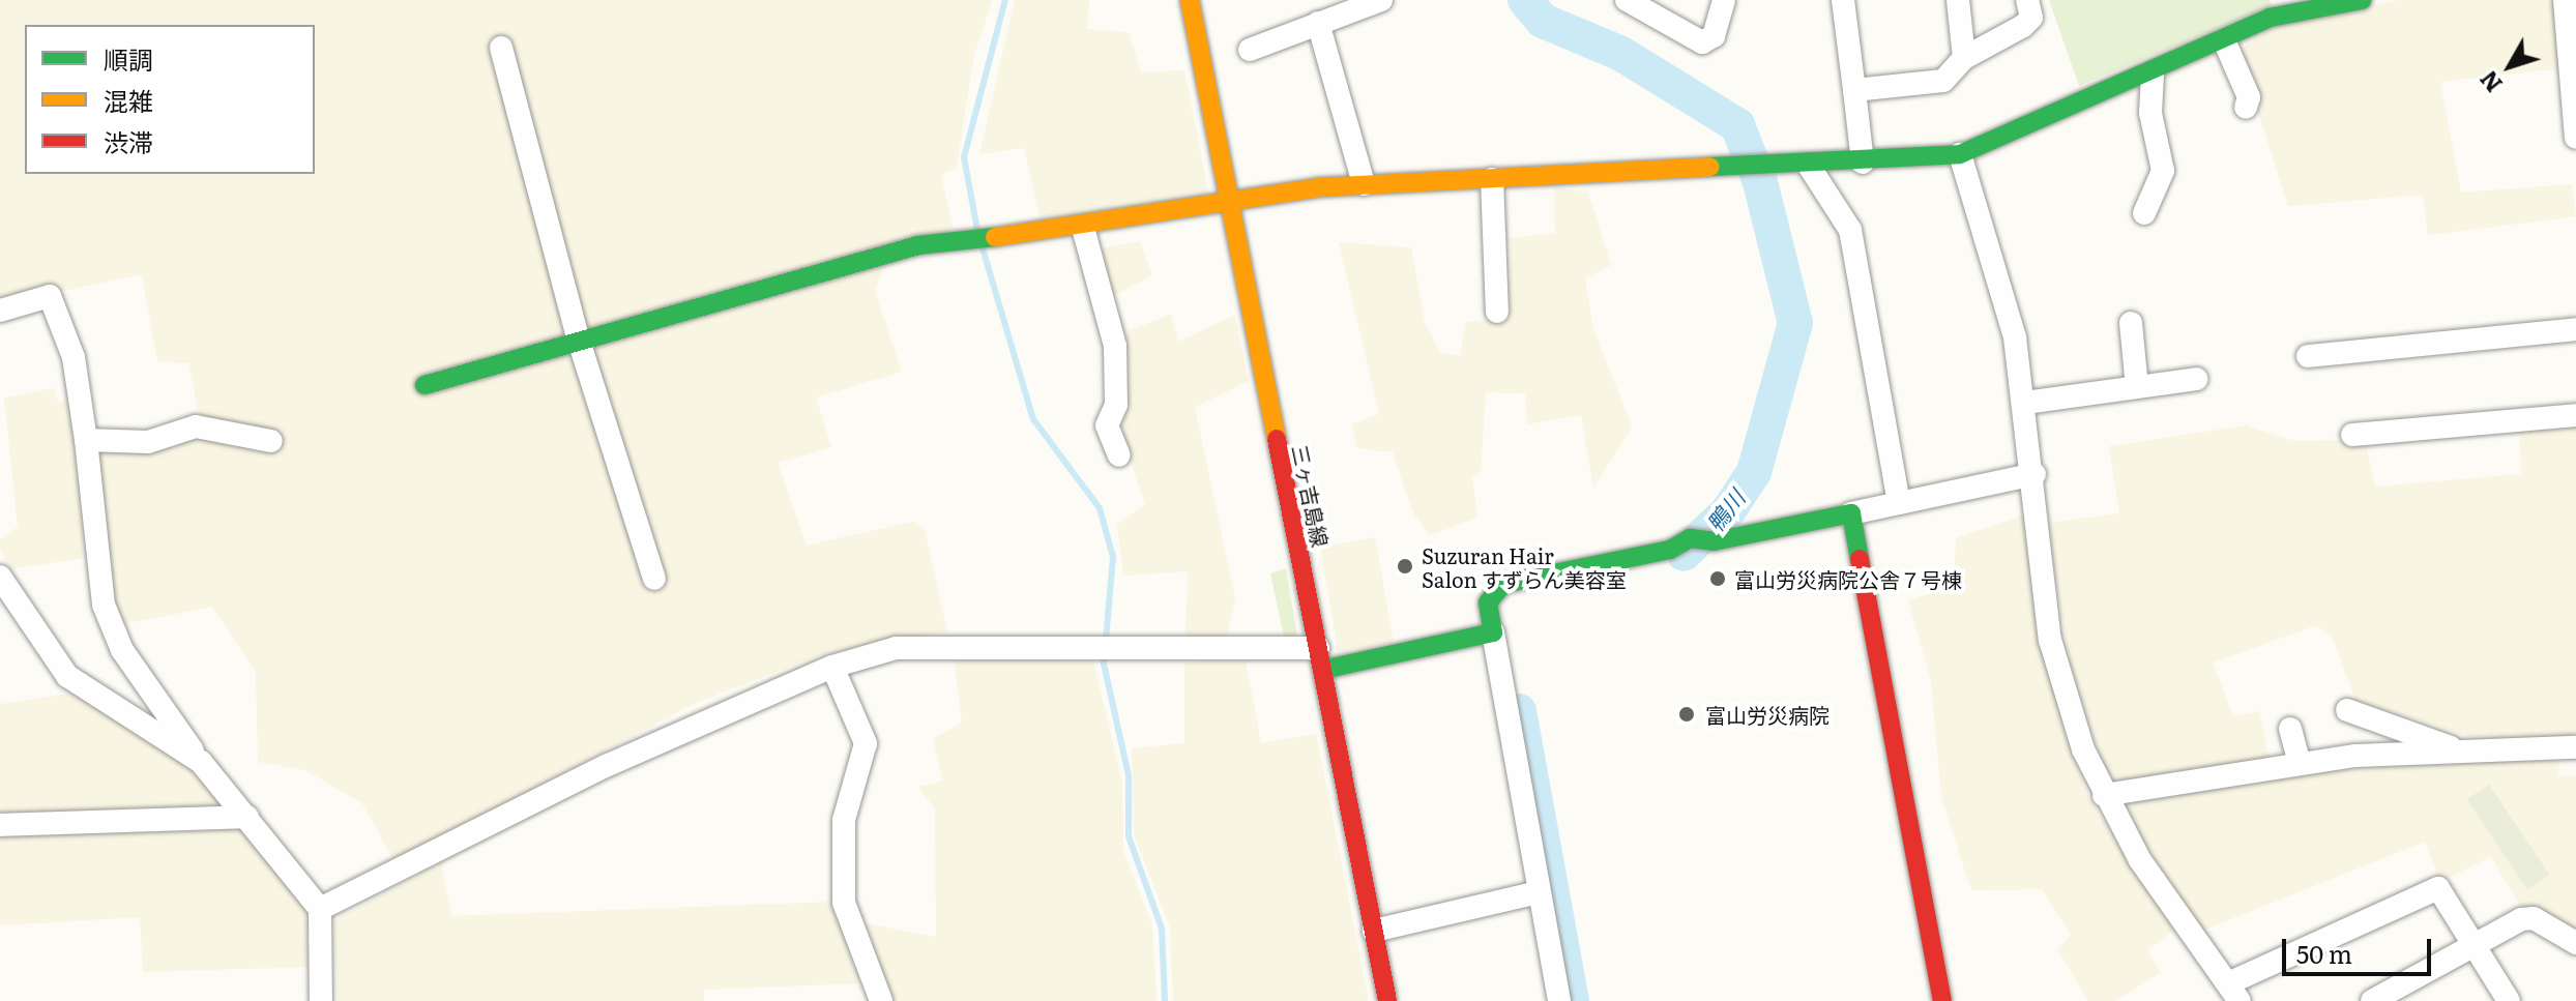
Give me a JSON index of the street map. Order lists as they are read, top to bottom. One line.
{"streets":{"street":["三ヶ吉島線"]},"water":["鴨川"],"places":["Suzuran Hair Salon すずらん美容室","富山労災病院公舎７号棟","富山労災病院"],"legend":["順調","混雑","渋滞"],"scale_bar":"50 m","north":"bottom left"}
